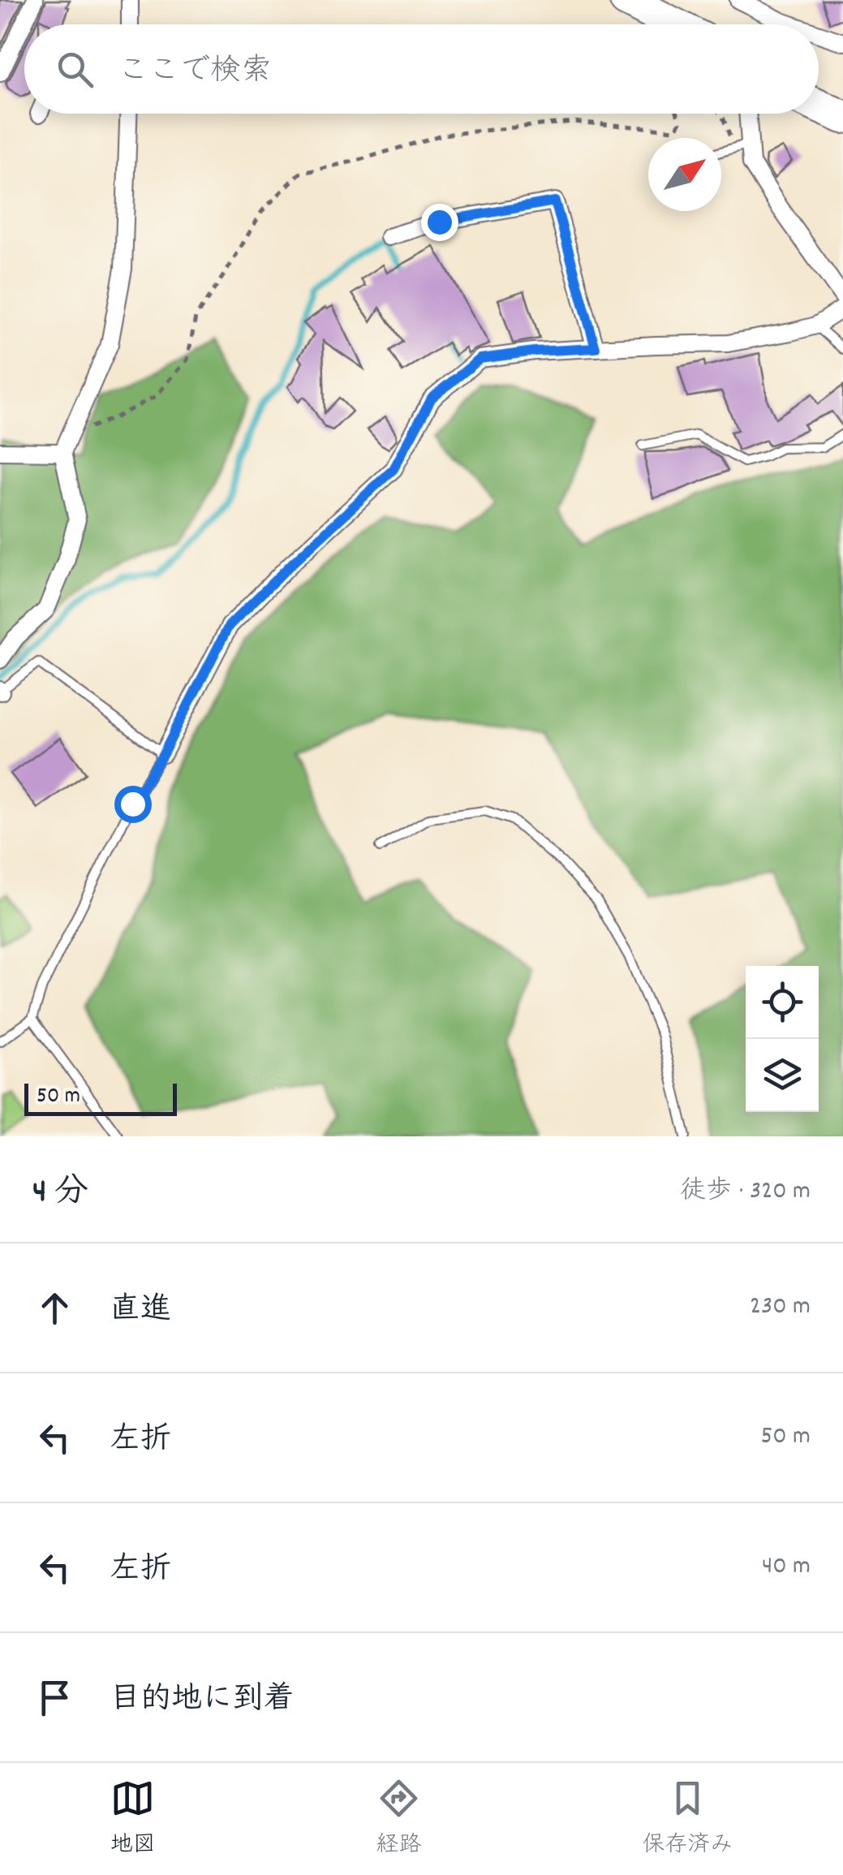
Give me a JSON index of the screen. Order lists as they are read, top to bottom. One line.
{"scale_bar":"50 m","north":"top right","page":{"search":"ここで検索","scale":"50 m","heading":["4 分","徒歩 · 320 m"],"list":[["直進","230 m"],["左折","50 m"],["左折","40 m"],"目的地に到着"],"nav":["地図","経路","保存済み"]}}
